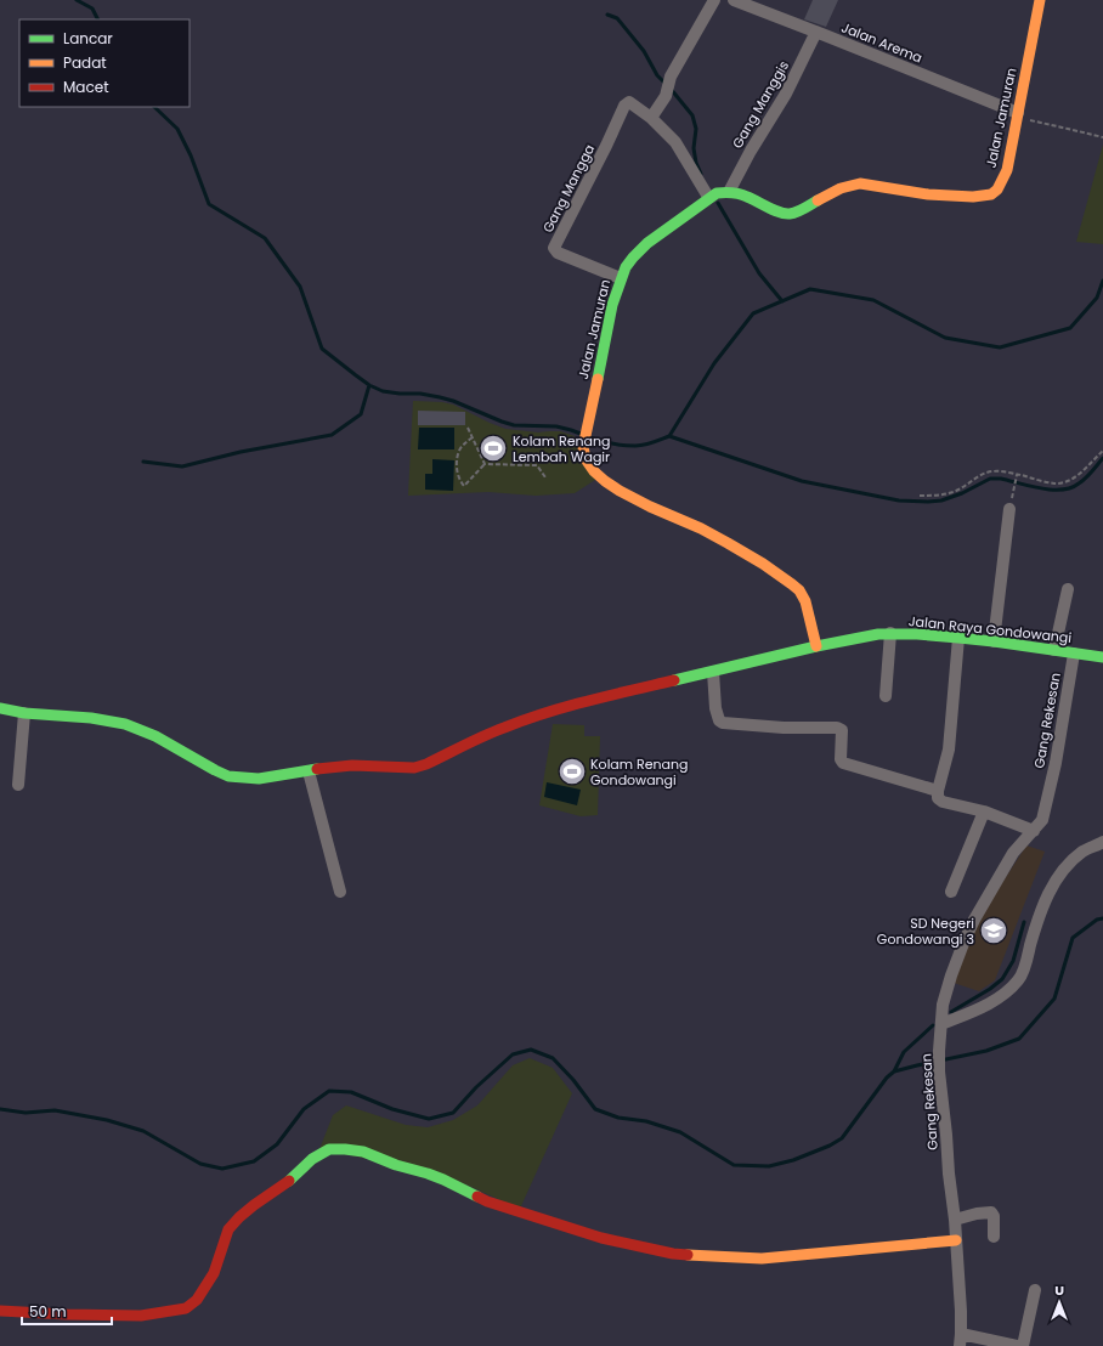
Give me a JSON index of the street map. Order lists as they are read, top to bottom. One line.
{"streets":{"street":["Jalan Arema","Gang Manggis","Jalan Jamuran","Gang Mangga","Jalan Raya Gondowangi","Gang Rekesan"]},"crossings":[["Jalan Arema","Gang Manggis"],["Jalan Arema","Jalan Jamuran"],["Gang Manggis","Jalan Jamuran"],["Jalan Jamuran","Gang Mangga"],["Jalan Jamuran","Jalan Raya Gondowangi"],["Jalan Raya Gondowangi","Gang Rekesan"]],"places":{"sports":["Kolam Renang Lembah Wagir","Kolam Renang Gondowangi"],"school or university":["SD Negeri Gondowangi 3"]},"legend":["Lancar","Padat","Macet"],"scale_bar":"50 m","north":"top"}
